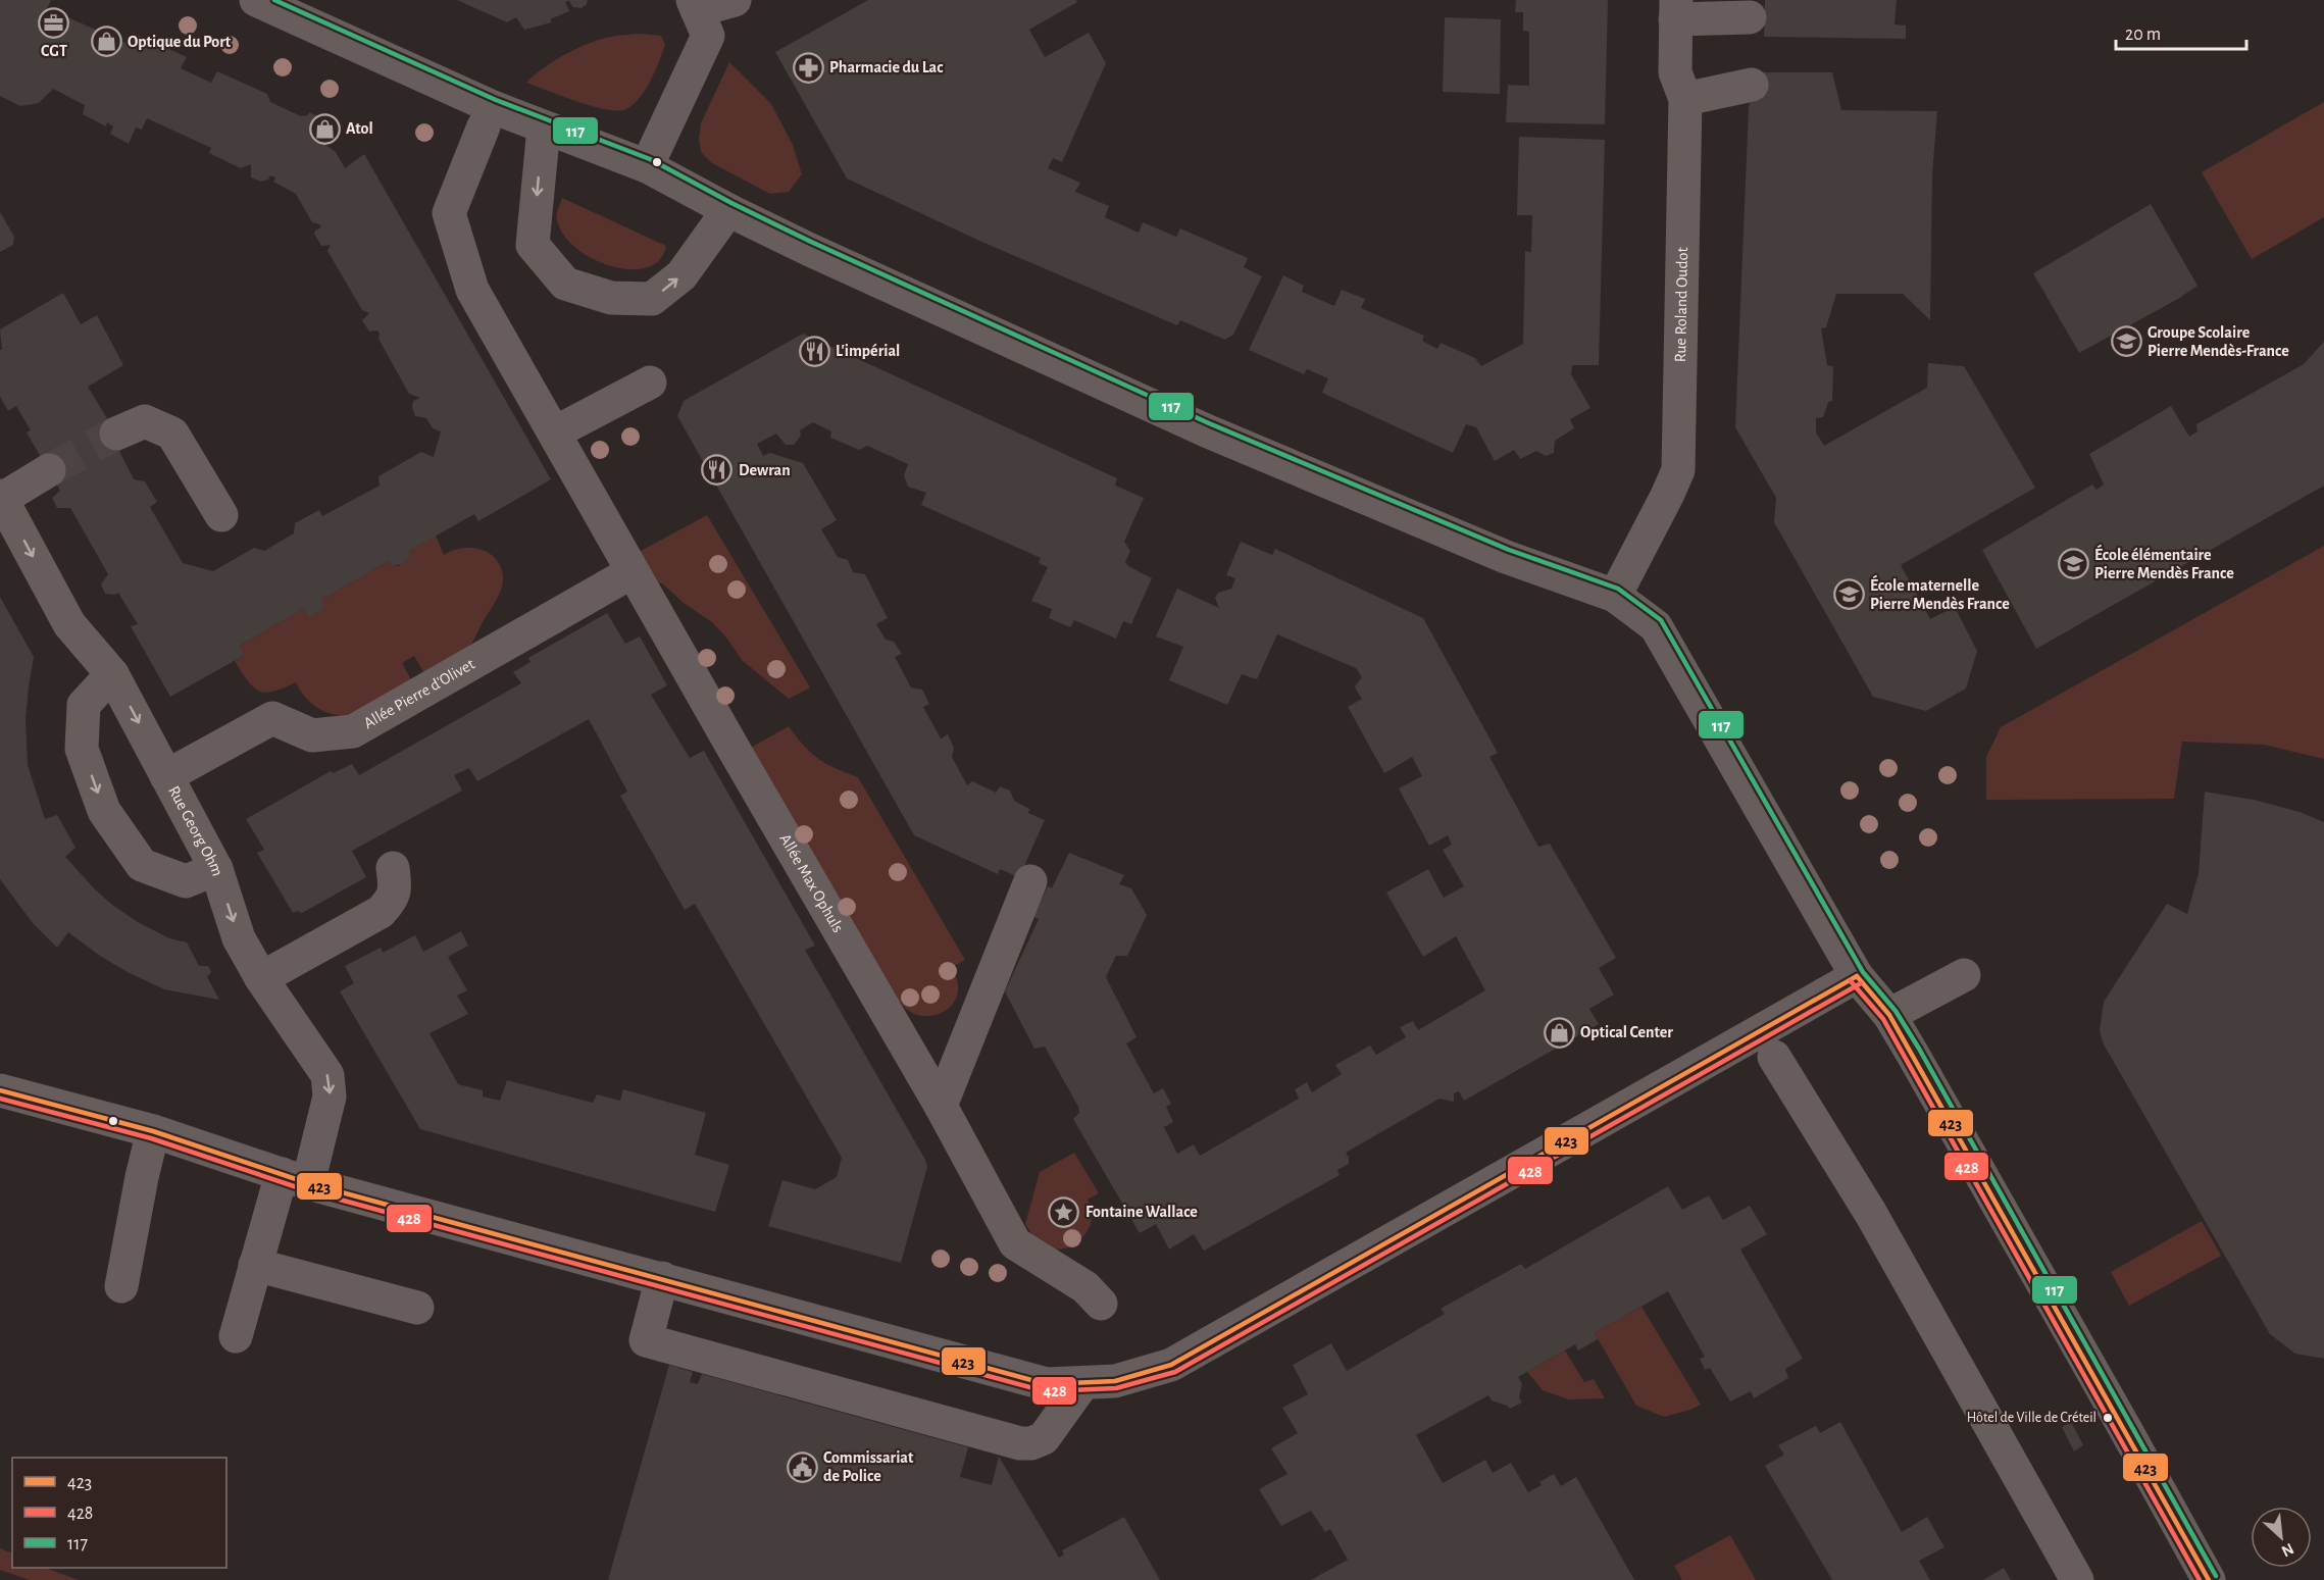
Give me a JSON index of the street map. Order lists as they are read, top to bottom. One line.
{"streets":{"street":["Rue Roland Oudot","Allée Pierre d'Olivet","Rue Georg Ohm","Allée Max Ophuls"]},"crossings":[["Allée Pierre d'Olivet","Rue Georg Ohm"],["Allée Pierre d'Olivet","Allée Max Ophuls"]],"one_way":["Rue Georg Ohm"],"places":{"office":["CGT"],"shop":["Optique du Port","Atol","Optical Center"],"pharmacy":["Pharmacie du Lac"],"school or university":["Groupe Scolaire Pierre Mendès-France","École élémentaire Pierre Mendès France","École maternelle Pierre Mendès France"],"restaurant":["L'impérial","Dewran"],"place":["Fontaine Wallace"],"other":["Hôtel de Ville de Créteil"],"public building":["Commissariat de Police"]},"lines":["transit line 117","transit line 423","transit line 428"],"legend":["423","428","117"],"scale_bar":"20 m","north":"bottom right"}
